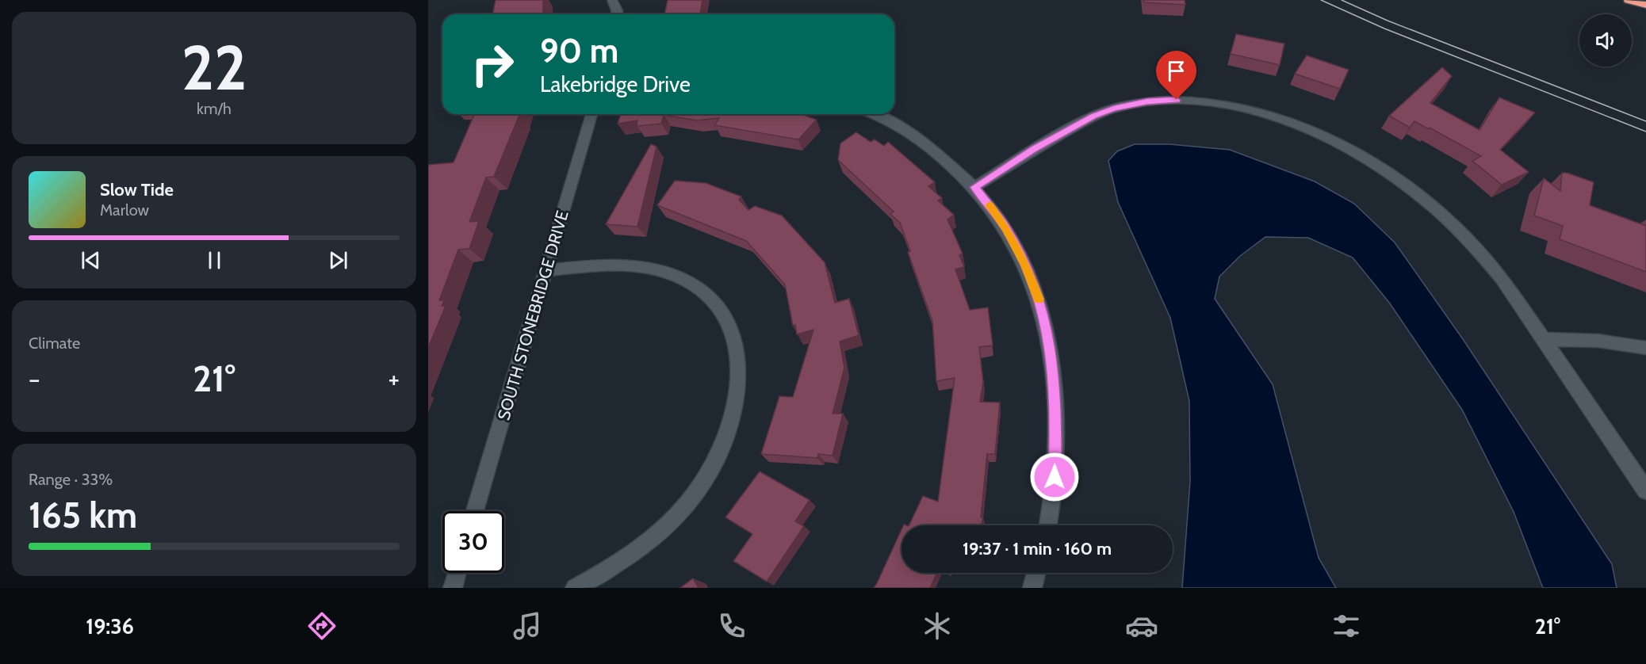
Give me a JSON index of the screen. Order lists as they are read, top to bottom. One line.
{"streets":{"street":["SOUTH STONEBRIDGE DRIVE"]},"page":{"tile":[["22","km/h"],"Climate",["Range · 33%","165 km"]],"turn":["90 m","Lakebridge Drive"],"song":["Slow Tide","Marlow"],"heat":["−","21°","+"],"limit":"30","trip":"19:37 · 1 min · 160 m","tabs":["19:36","21°"]}}
